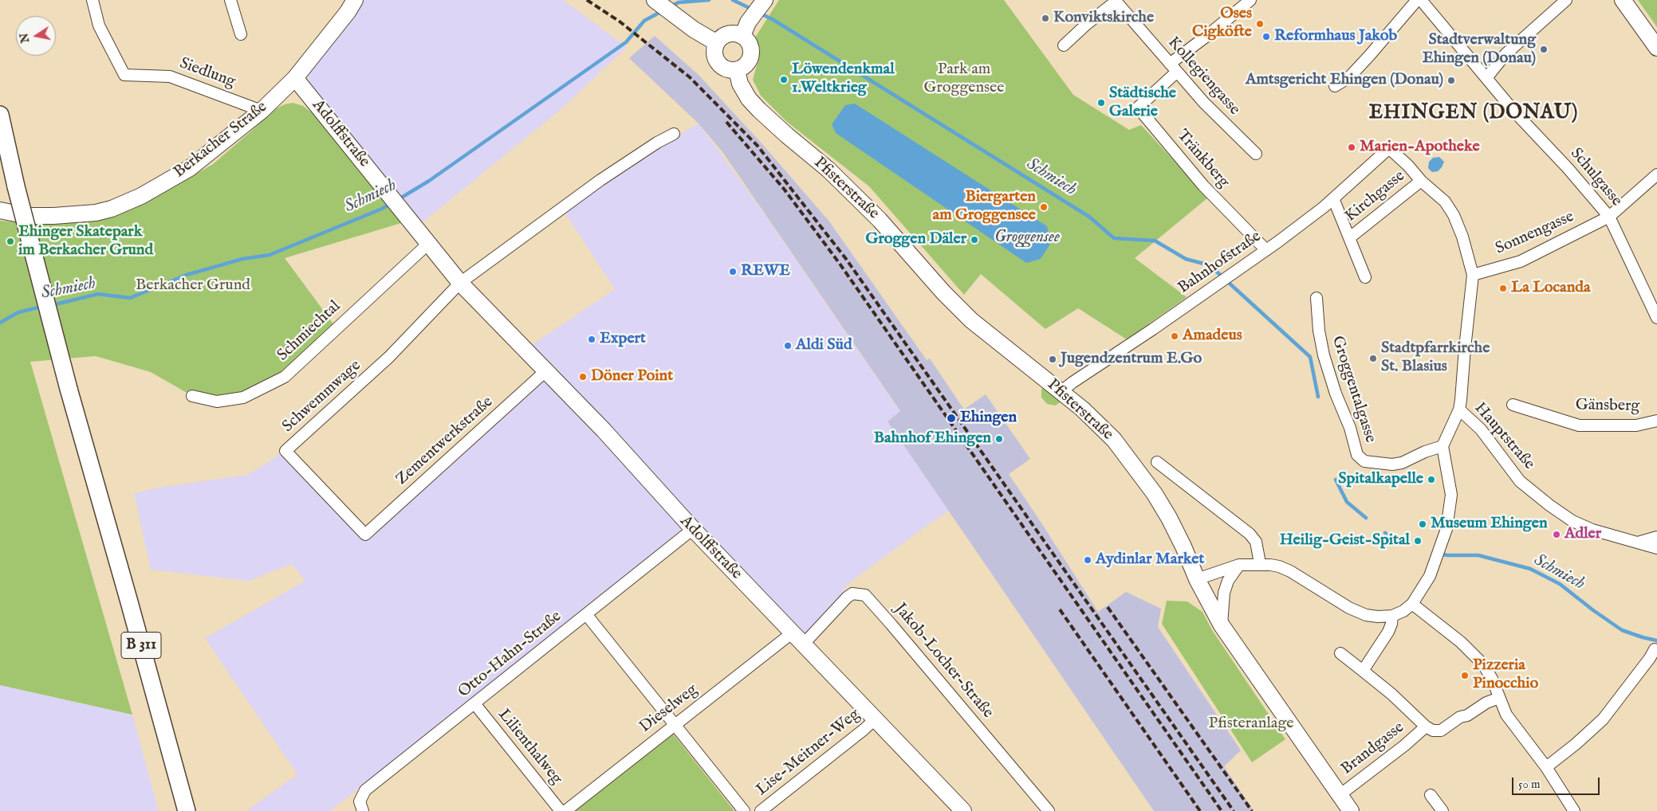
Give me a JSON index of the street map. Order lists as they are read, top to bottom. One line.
{"streets":{"main road":["B 311"],"street":["Siedlung","Kollegiengasse","Adolffstraße","Berkacher Straße","Tränkberg","Schulgasse","Pfisterstraße","Kirchgasse","Sonnengasse","Bahnhofstraße","Schmiechtal","Groggentalgasse","Schwemmwage","Gänsberg","Hauptstraße","Zementwerkstraße","Otto-Hahn-Straße","Jakob-Locher-Straße","Dieselweg","Lilienthalweg","Brandgasse","Lise-Meitner-Weg"]},"crossings":[["Siedlung","Berkacher Straße"],["Kollegiengasse","Tränkberg"],["Adolffstraße","Berkacher Straße"],["Adolffstraße","Schmiechtal"],["Adolffstraße","Schwemmwage"],["Adolffstraße","Zementwerkstraße"],["Adolffstraße","Otto-Hahn-Straße"],["Adolffstraße","Jakob-Locher-Straße"],["Adolffstraße","Dieselweg"],["Adolffstraße","Lise-Meitner-Weg"],["Tränkberg","Bahnhofstraße"],["Schulgasse","Sonnengasse"],["Pfisterstraße","Bahnhofstraße"],["Pfisterstraße","Brandgasse"],["Kirchgasse","Bahnhofstraße"],["Kirchgasse","Hauptstraße"],["Sonnengasse","Hauptstraße"],["Bahnhofstraße","Hauptstraße"],["Schwemmwage","Zementwerkstraße"],["Otto-Hahn-Straße","Lilienthalweg"],["Jakob-Locher-Straße","Dieselweg"]],"districts":["EHINGEN (DONAU)"],"water":["Schmiech","Groggensee"],"parks":["Park am Groggensee","Berkacher Grund","Pfisteranlage"],"places":["Konviktskirche","Oses Cigköfte","Reformhaus Jakob","Stadtverwaltung Ehingen (Donau)","Löwendenkmal 1.Weltkrieg","Amtsgericht Ehingen (Donau)","Städtische Galerie","Marien-Apotheke","Biergarten am Groggensee","Groggen Däler","Ehinger Skatepark im Berkacher Grund","REWE","La Locanda","Amadeus","Expert","Aldi Süd","Stadtpfarrkirche St. Blasius","Jugendzentrum E.Go","Döner Point","Ehingen","Bahnhof Ehingen","Spitalkapelle","Museum Ehingen","Adler","Heilig-Geist-Spital","Aydinlar Market","Pizzeria Pinocchio"],"scale_bar":"50 m","north":"left"}
